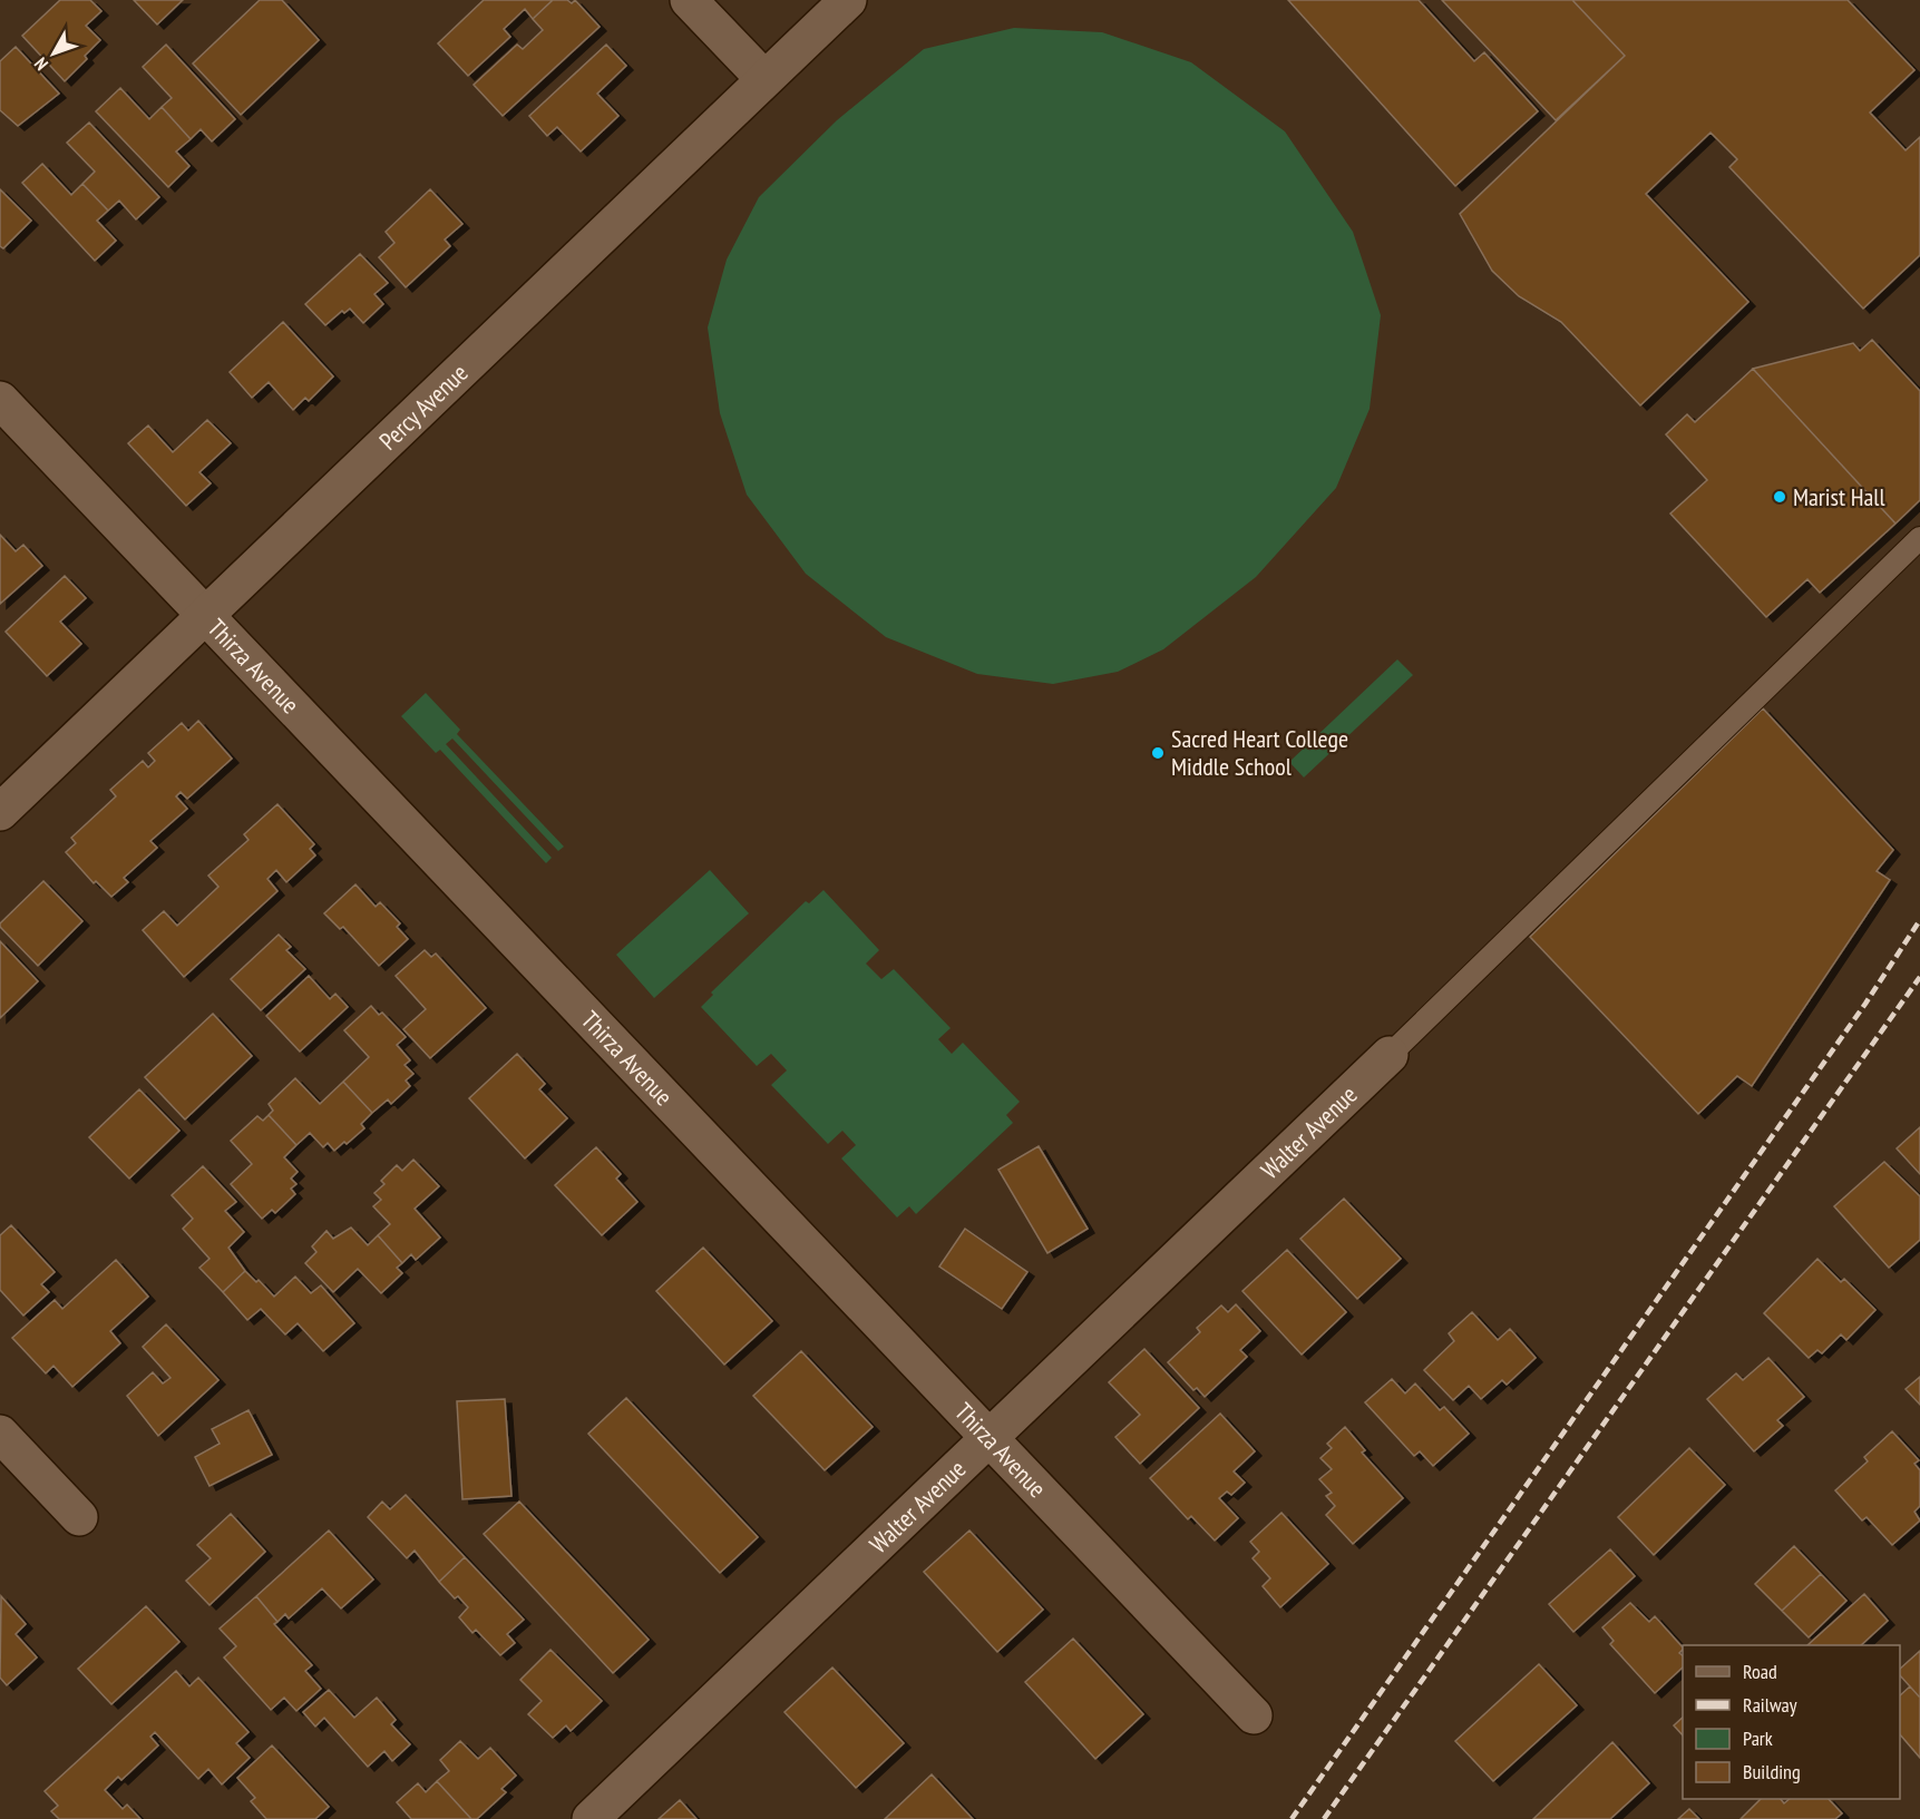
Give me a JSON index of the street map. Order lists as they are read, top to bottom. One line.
{"streets":{"street":["Percy Avenue","Thirza Avenue","Walter Avenue"]},"crossings":[["Percy Avenue","Thirza Avenue"],["Thirza Avenue","Walter Avenue"]],"places":["Marist Hall","Sacred Heart College Middle School"],"legend":["Road","Railway","Park","Building"],"north":"bottom left"}
